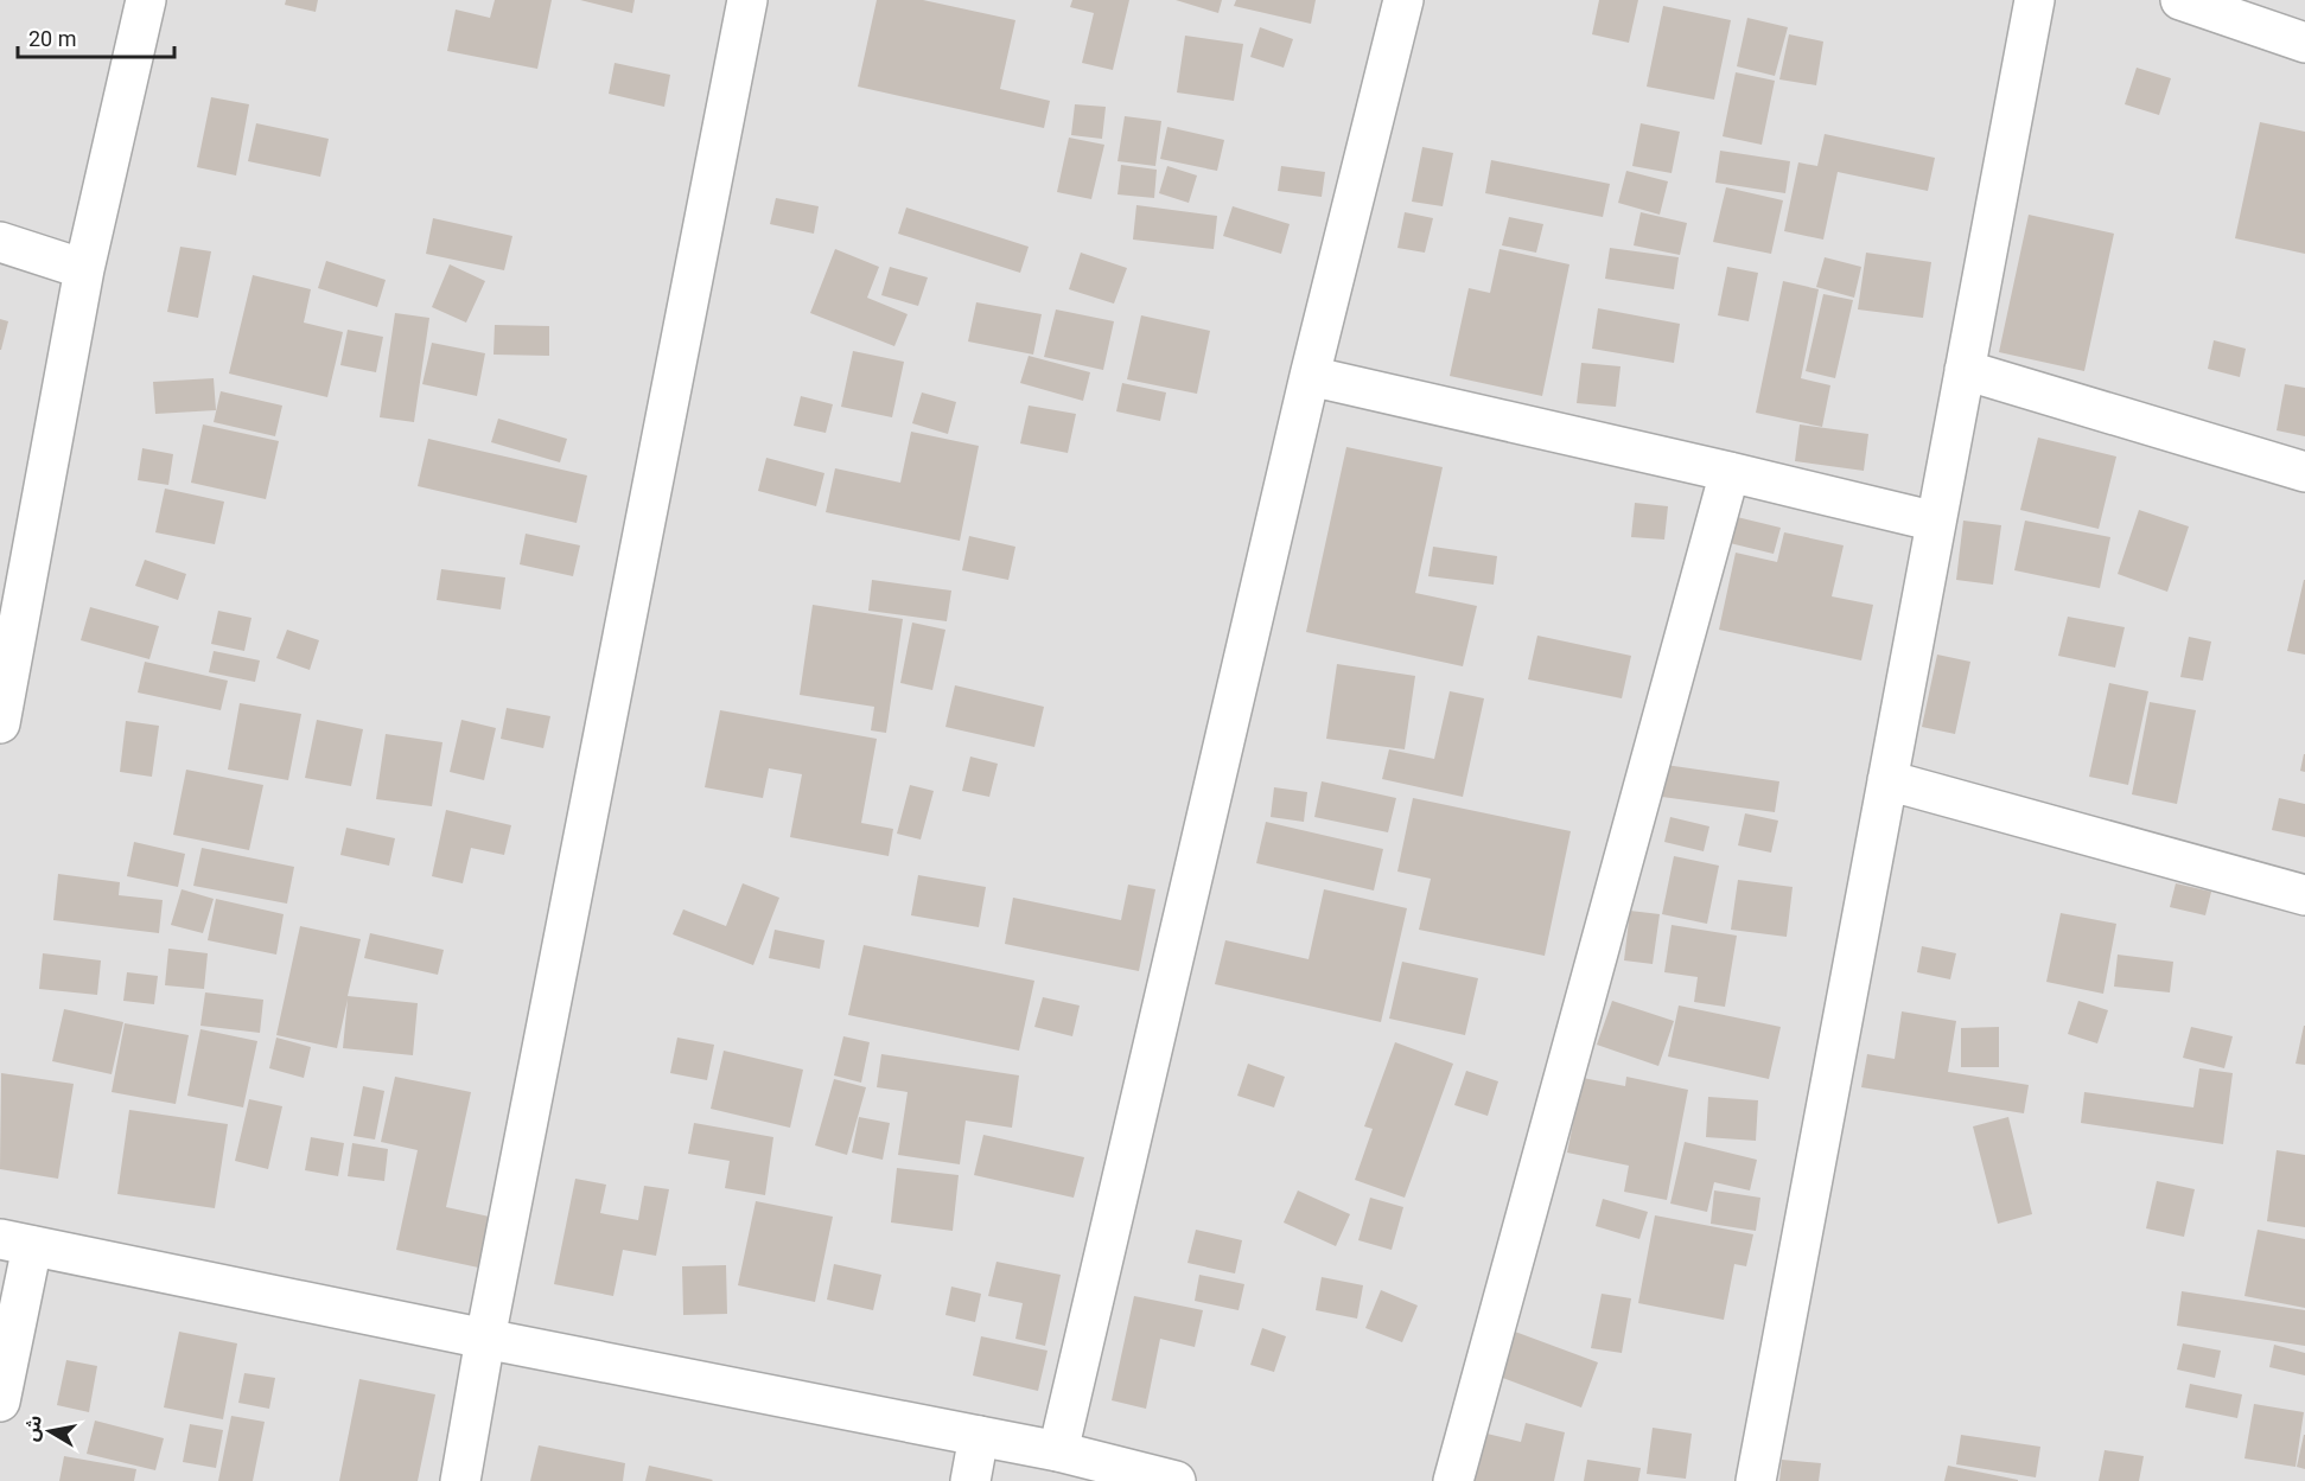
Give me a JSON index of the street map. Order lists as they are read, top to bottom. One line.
{"scale_bar":"20 m","north":"left"}
